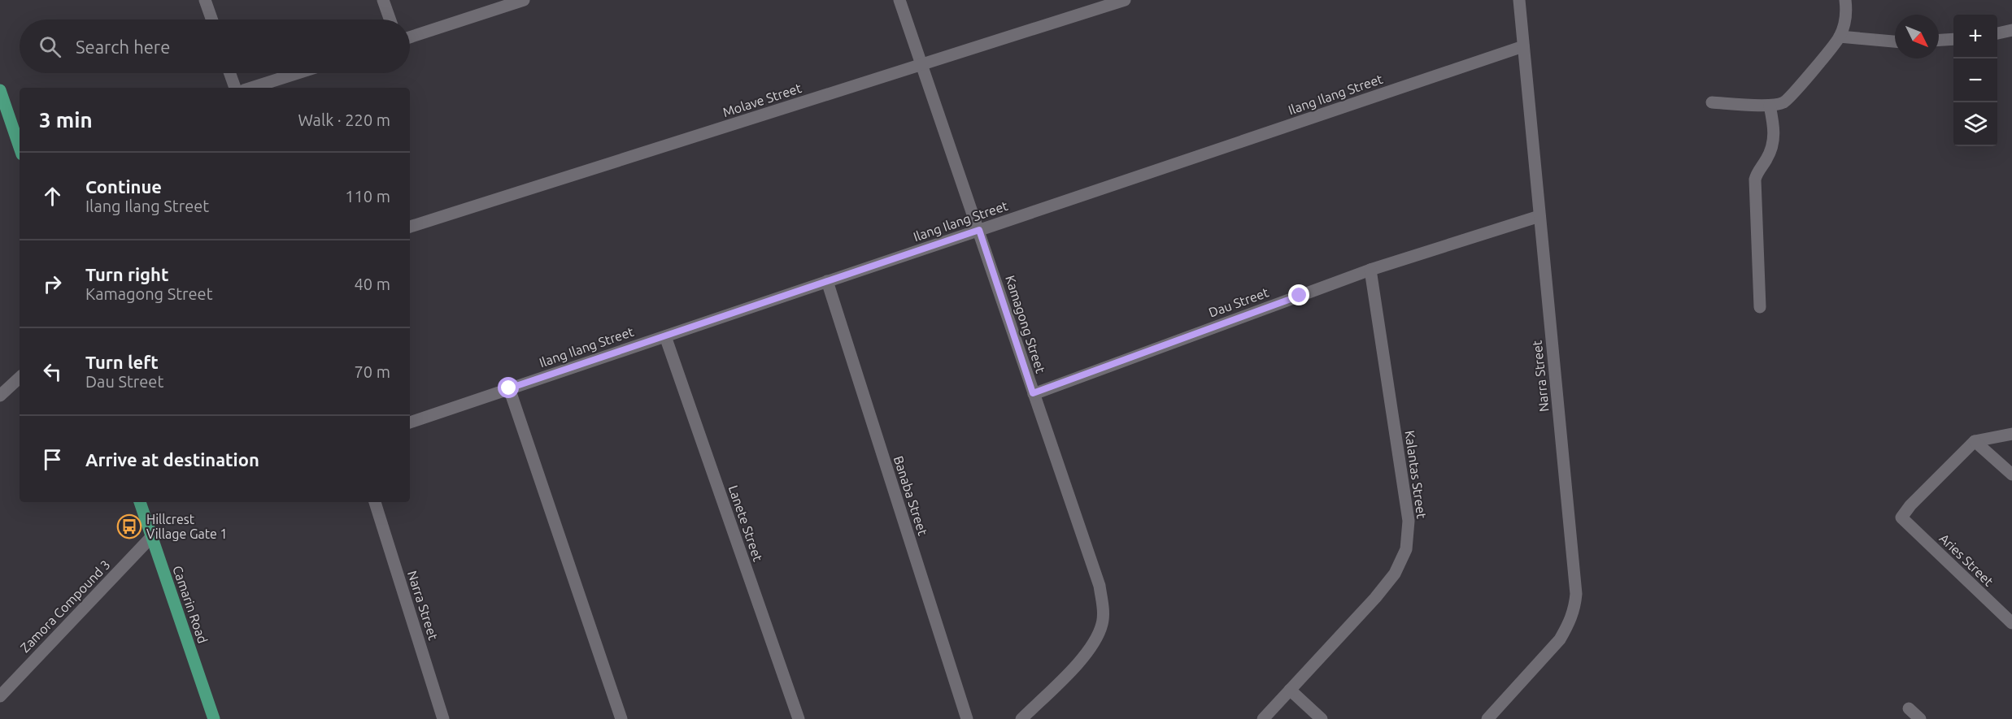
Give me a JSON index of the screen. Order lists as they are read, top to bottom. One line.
{"streets":{"main road":["Camarin Road"],"street":["Ilang Ilang Street","Molave Street","Dau Street","Kamagong Street","Narra Street","Kalantas Street","Banaba Street","Lanete Street","Aries Street","Zamora Compound 3"]},"crossings":[["Ilang Ilang Street","Kamagong Street"],["Ilang Ilang Street","Narra Street"],["Ilang Ilang Street","Banaba Street"],["Ilang Ilang Street","Lanete Street"],["Molave Street","Kamagong Street"],["Dau Street","Kamagong Street"],["Dau Street","Narra Street"],["Dau Street","Kalantas Street"],["Camarin Road","Zamora Compound 3"]],"places":{"bus stop":["Hillcrest Village Gate 1"]},"north":"bottom right","page":{"map_buttons":["+","−"],"search":"Search here","heading":["3 min","Walk · 220 m"],"list":[["Continue","Ilang Ilang Street","110 m"],["Turn right","Kamagong Street","40 m"],["Turn left","Dau Street","70 m"],"Arrive at destination"]}}
